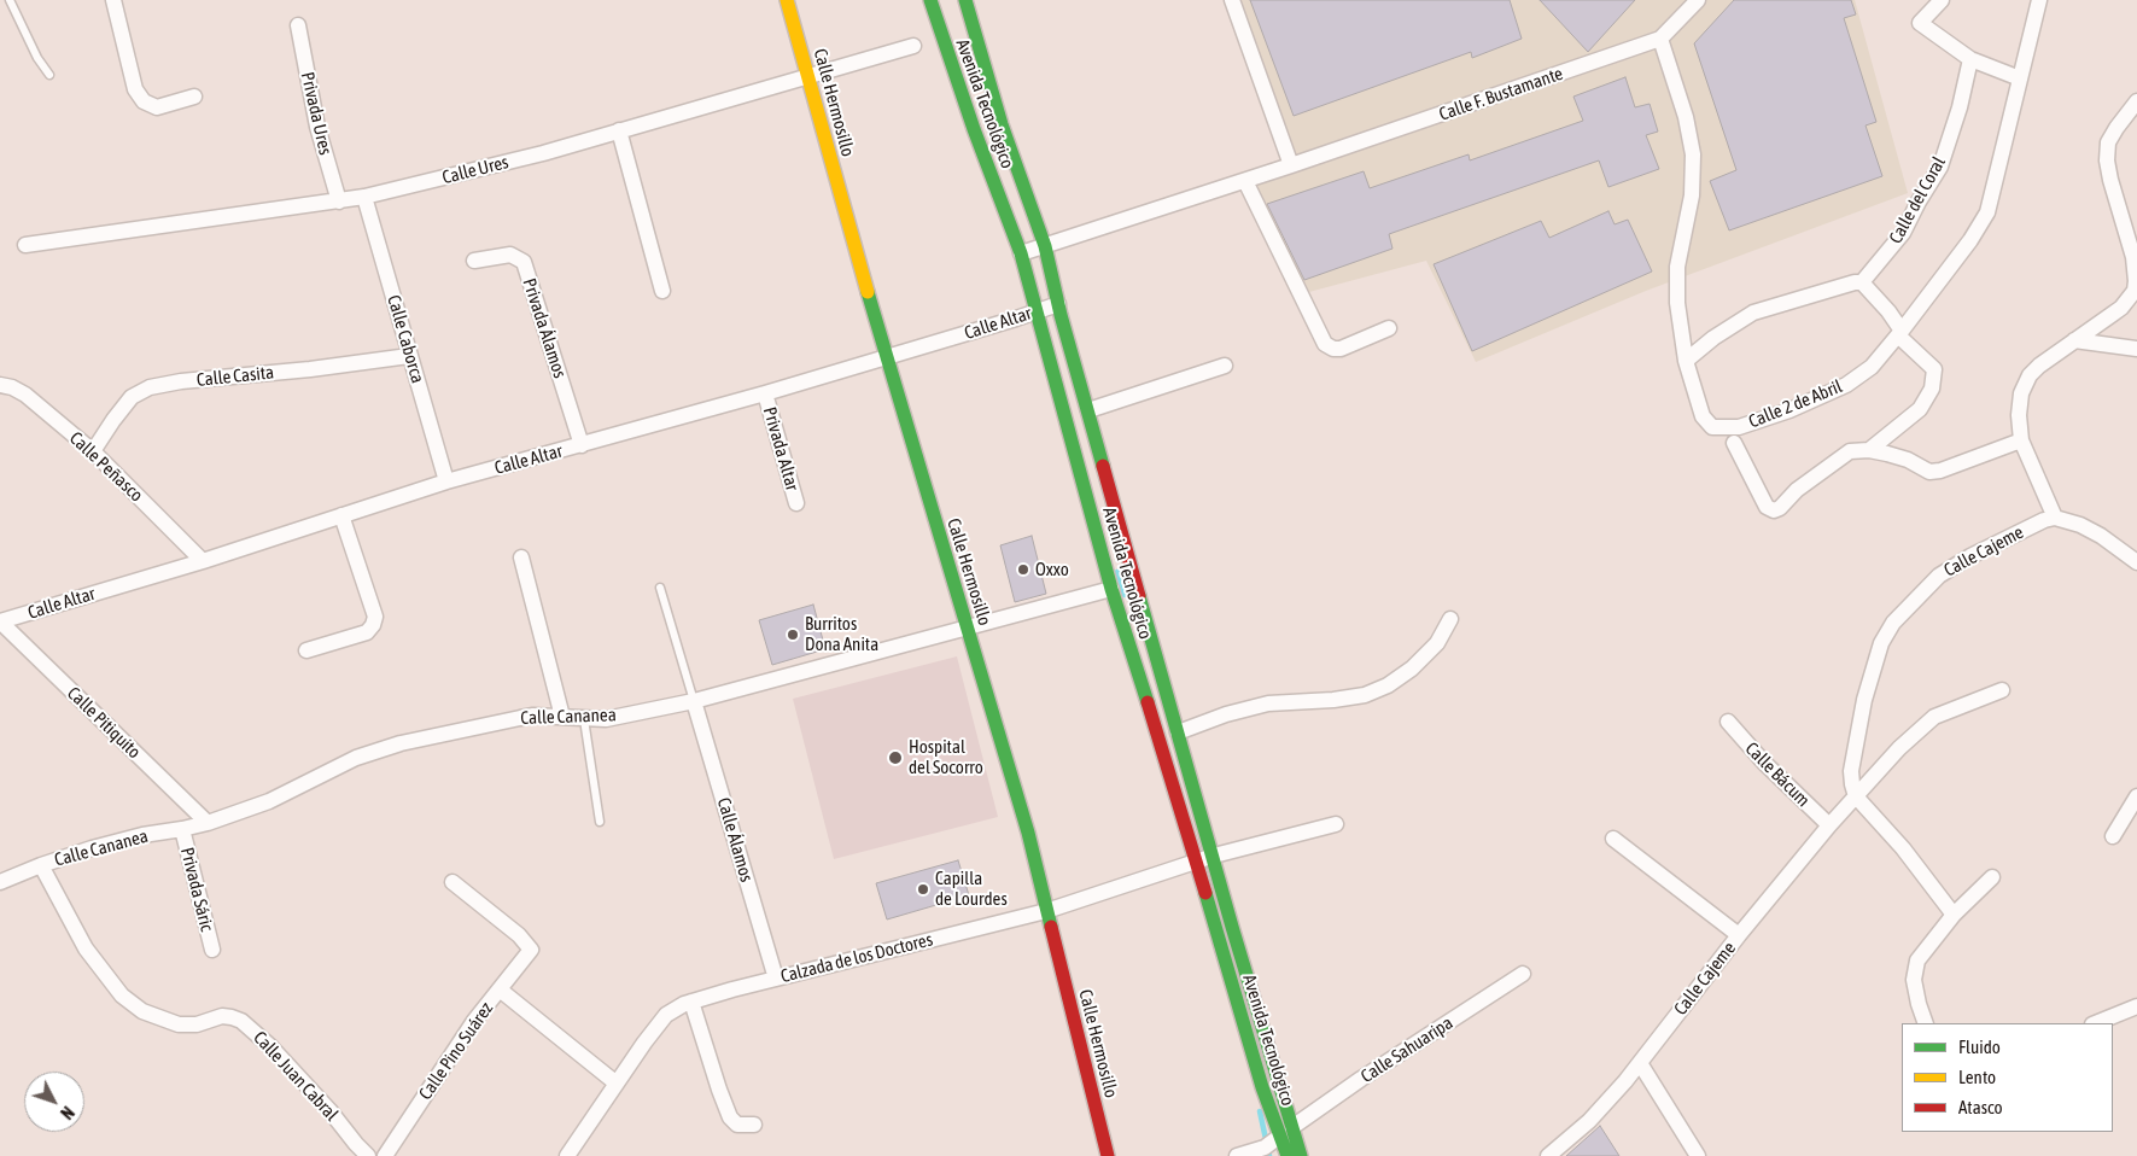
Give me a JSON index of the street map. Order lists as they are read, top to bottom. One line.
{"streets":{"main road":["Calle Hermosillo","Avenida Tecnológico"],"street":["Calle F. Bustamante","Privada Ures","Calle Ures","Calle del Coral","Calle Altar","Privada Álamos","Calle Caborca","Calle Casita","Calle 2 de Abril","Privada Altar","Calle Peñasco","Calle Cajeme","Calle Cananea","Calle Pitiquito","Calle Bácum","Calle Álamos","Privada Sáric","Calzada de los Doctores","Calle Sahuaripa","Calle Pino Suárez","Calle Juan Cabral"]},"crossings":[["Calle F. Bustamante","Avenida Tecnológico"],["Calle F. Bustamante","Calle 2 de Abril"],["Calle Hermosillo","Calle Ures"],["Calle Hermosillo","Calle Altar"],["Calle Hermosillo","Calle Cananea"],["Calle Hermosillo","Calzada de los Doctores"],["Avenida Tecnológico","Calle Altar"],["Avenida Tecnológico","Calle Cananea"],["Avenida Tecnológico","Calzada de los Doctores"],["Avenida Tecnológico","Calle Sahuaripa"],["Privada Ures","Calle Ures"],["Calle Ures","Calle Caborca"],["Calle Altar","Privada Álamos"],["Calle Altar","Calle Caborca"],["Calle Altar","Privada Altar"],["Calle Altar","Calle Peñasco"],["Calle Altar","Calle Pitiquito"],["Calle Caborca","Calle Casita"],["Calle Casita","Calle Peñasco"],["Calle Cajeme","Calle Bácum"],["Calle Cananea","Calle Pitiquito"],["Calle Cananea","Calle Álamos"],["Calle Cananea","Privada Sáric"],["Calle Cananea","Calle Juan Cabral"],["Calle Álamos","Calzada de los Doctores"]],"places":["Oxxo","Burritos Dona Anita","Hospital del Socorro","Capilla de Lourdes"],"legend":["Fluido","Lento","Atasco"],"north":"bottom right"}
